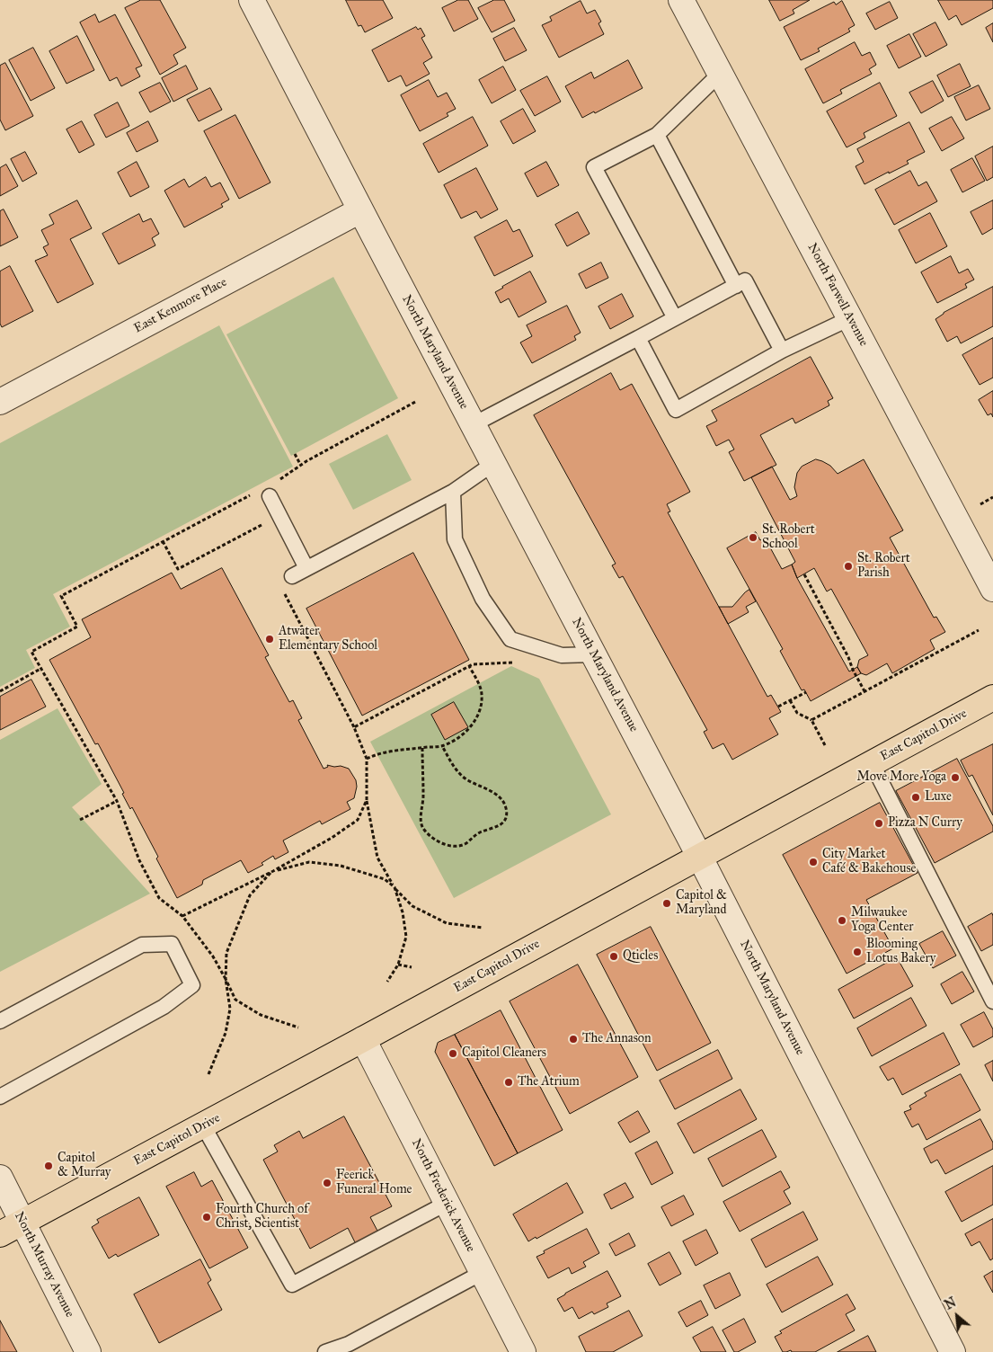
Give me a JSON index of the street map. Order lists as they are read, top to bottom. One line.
{"streets":{"main road":["East Capitol Drive"],"street":["North Farwell Avenue","East Kenmore Place","North Maryland Avenue","North Frederick Avenue","North Murray Avenue"]},"crossings":[["East Kenmore Place","North Maryland Avenue"],["North Maryland Avenue","East Capitol Drive"],["East Capitol Drive","North Frederick Avenue"],["East Capitol Drive","North Murray Avenue"]],"places":["St. Robert School","St. Robert Parish","Atwater Elementary School","Move More Yoga","Luxe","Pizza N Curry","City Market Café & Bakehouse","Capitol & Maryland","Milwaukee Yoga Center","Blooming Lotus Bakery","Qticles","The Annason","Capitol Cleaners","The Atrium","Capitol & Murray","Feerick Funeral Home","Fourth Church of Christ, Scientist"],"north":"top left"}
